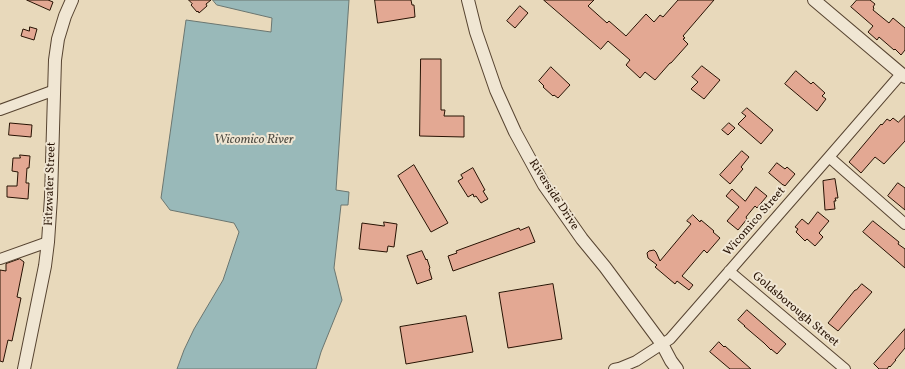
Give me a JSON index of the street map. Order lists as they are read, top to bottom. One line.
{"streets":{"street":["Fitzwater Street","Riverside Drive","Wicomico Street","Goldsborough Street"]},"crossings":[["Riverside Drive","Wicomico Street"],["Wicomico Street","Goldsborough Street"]],"water":["Wicomico River"]}
